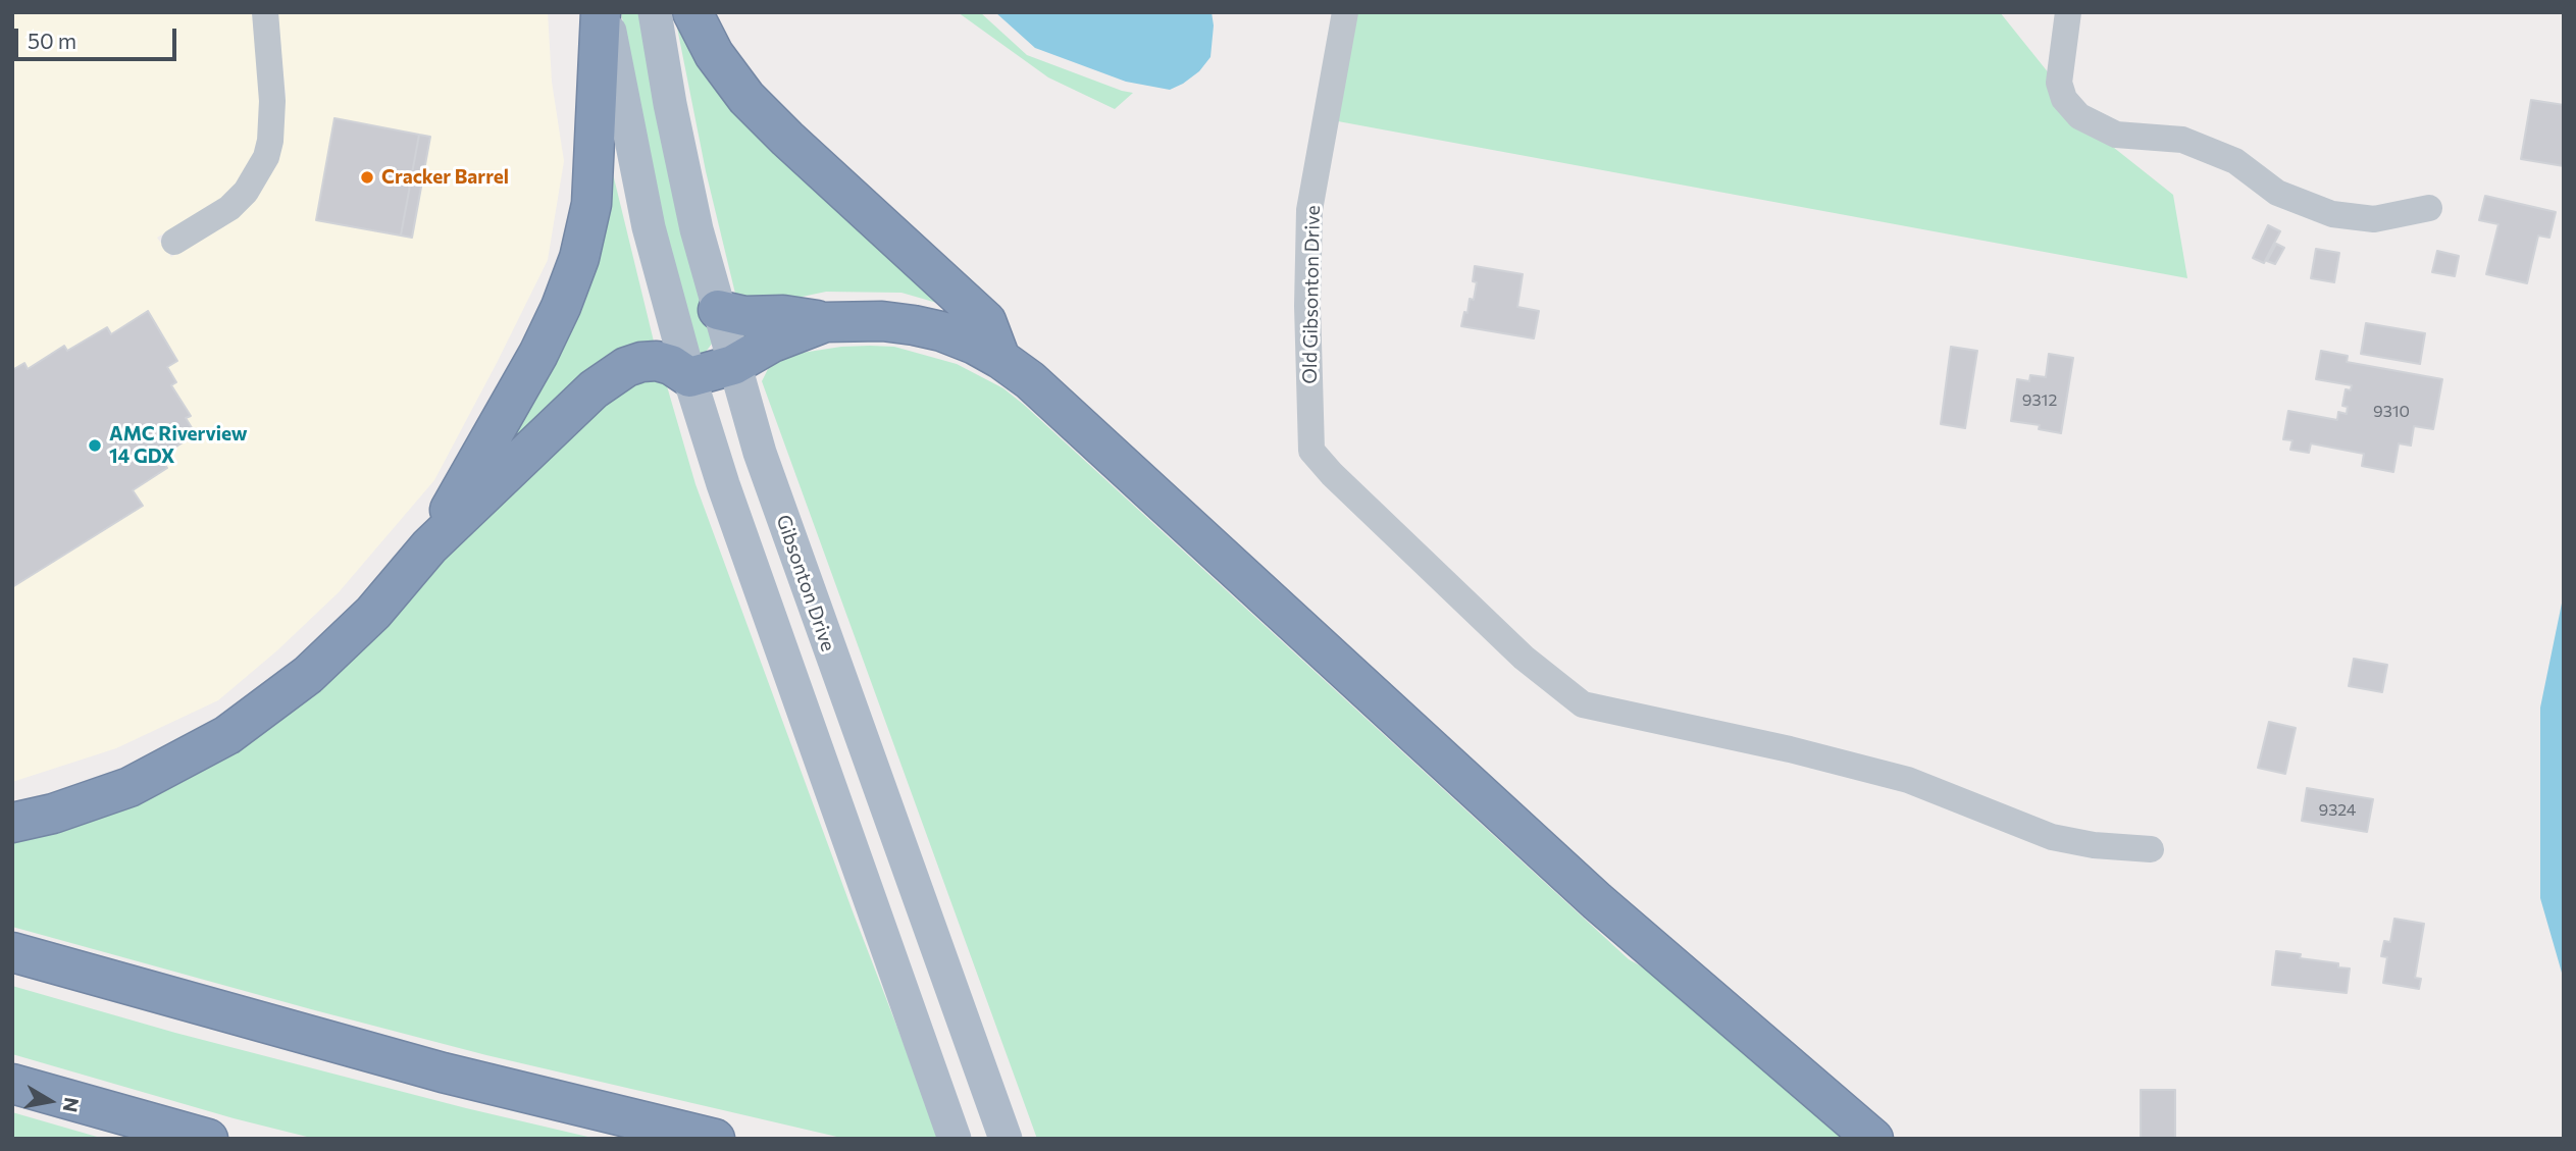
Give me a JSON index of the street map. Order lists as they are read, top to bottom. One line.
{"streets":{"main road":["Gibsonton Drive"],"street":["Old Gibsonton Drive"]},"places":["Cracker Barrel","AMC Riverview 14 GDX"],"house_numbers":["9312","9310","9324"],"scale_bar":"50 m","north":"right"}
